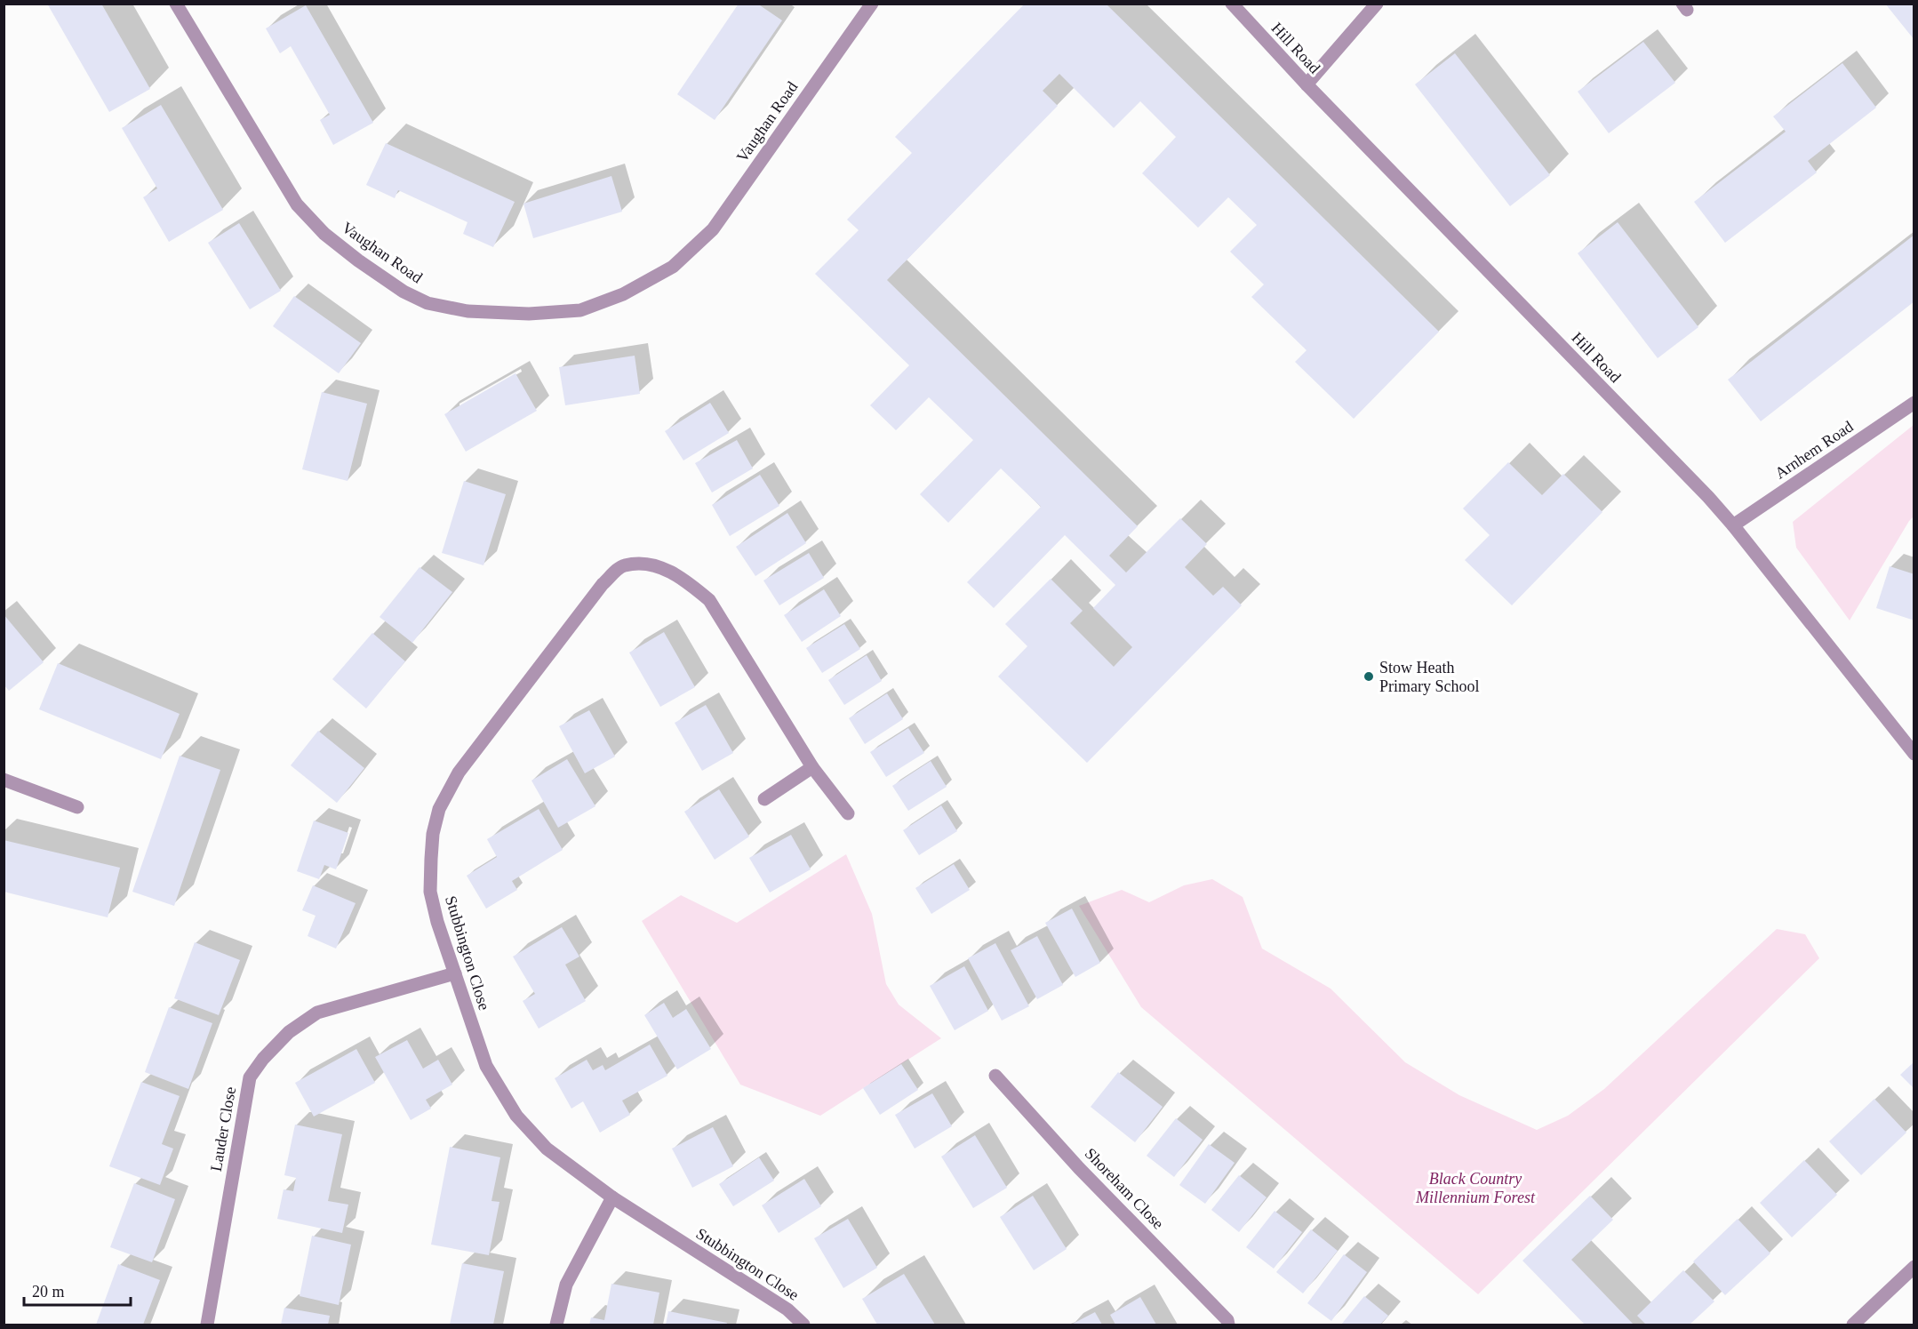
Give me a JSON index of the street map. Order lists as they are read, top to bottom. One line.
{"streets":{"street":["Hill Road","Vaughan Road","Arnhem Road","Stubbington Close","Lauder Close","Shoreham Close"]},"crossings":[["Hill Road","Arnhem Road"],["Stubbington Close","Lauder Close"]],"parks":["Black Country Millennium Forest"],"places":["Stow Heath Primary School"],"scale_bar":"20 m"}
